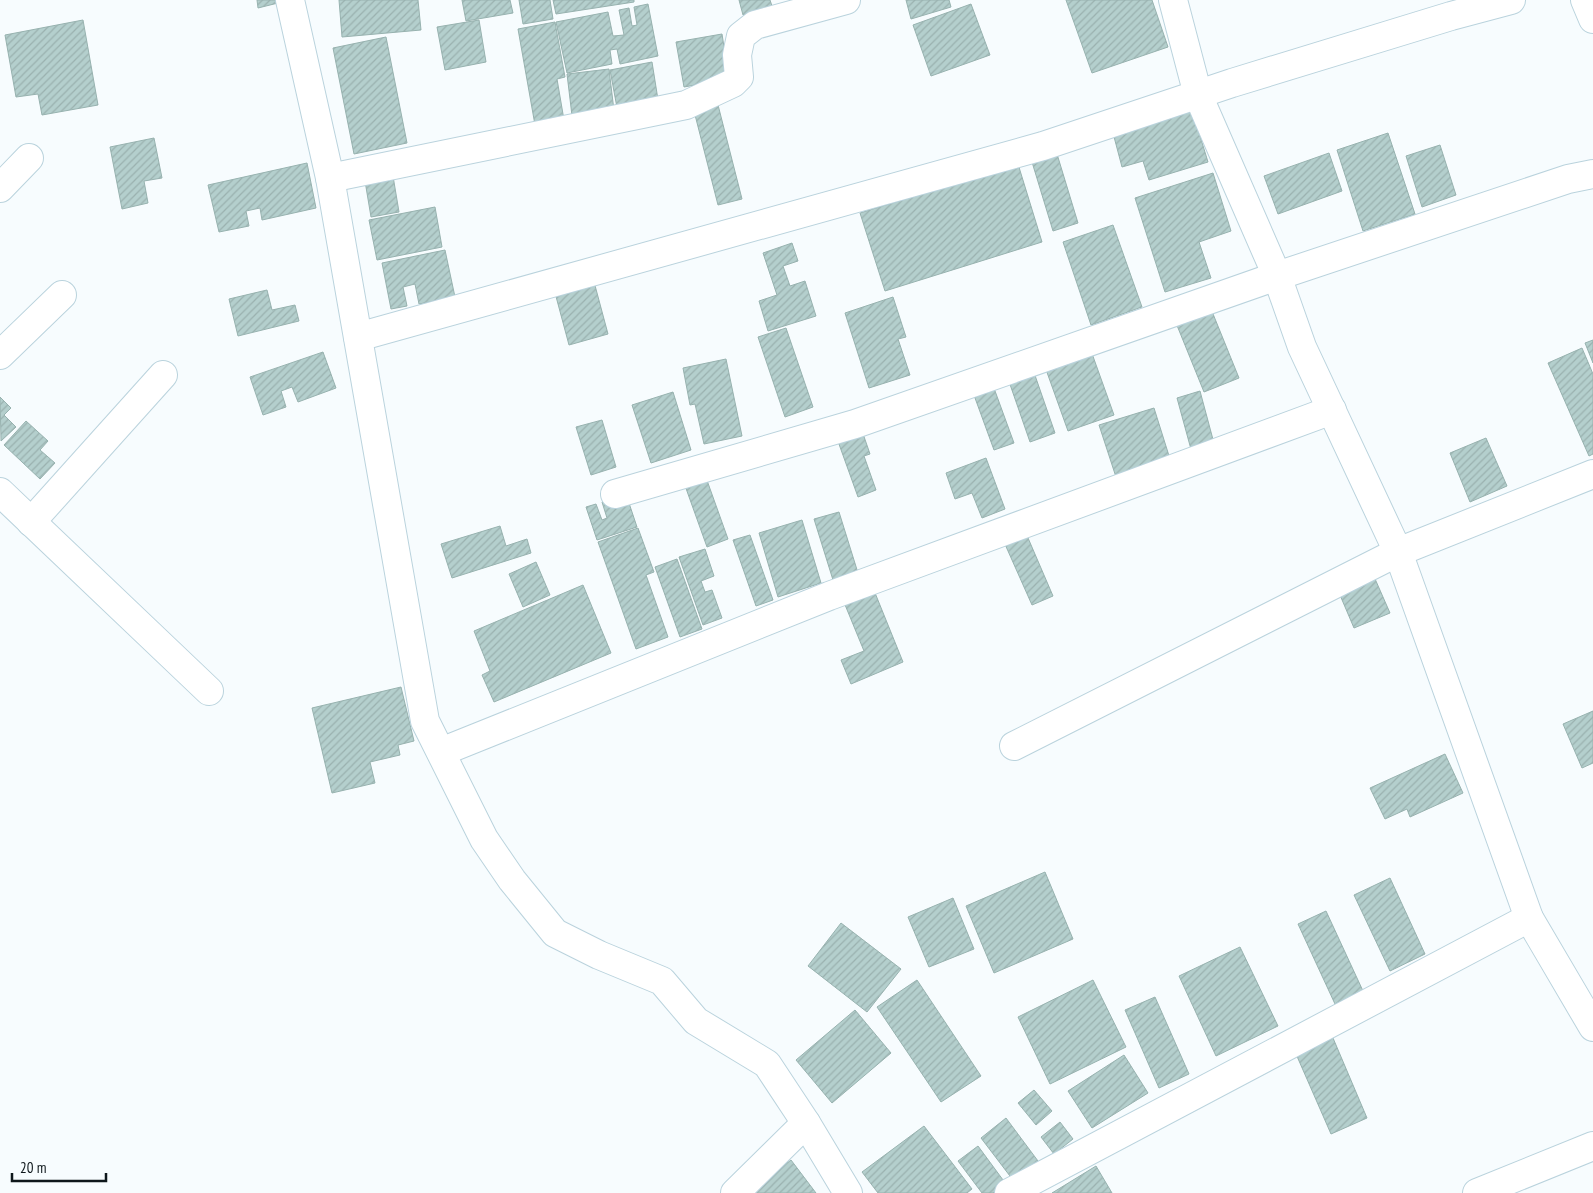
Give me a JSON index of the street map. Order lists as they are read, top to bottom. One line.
{"scale_bar":"20 m"}
